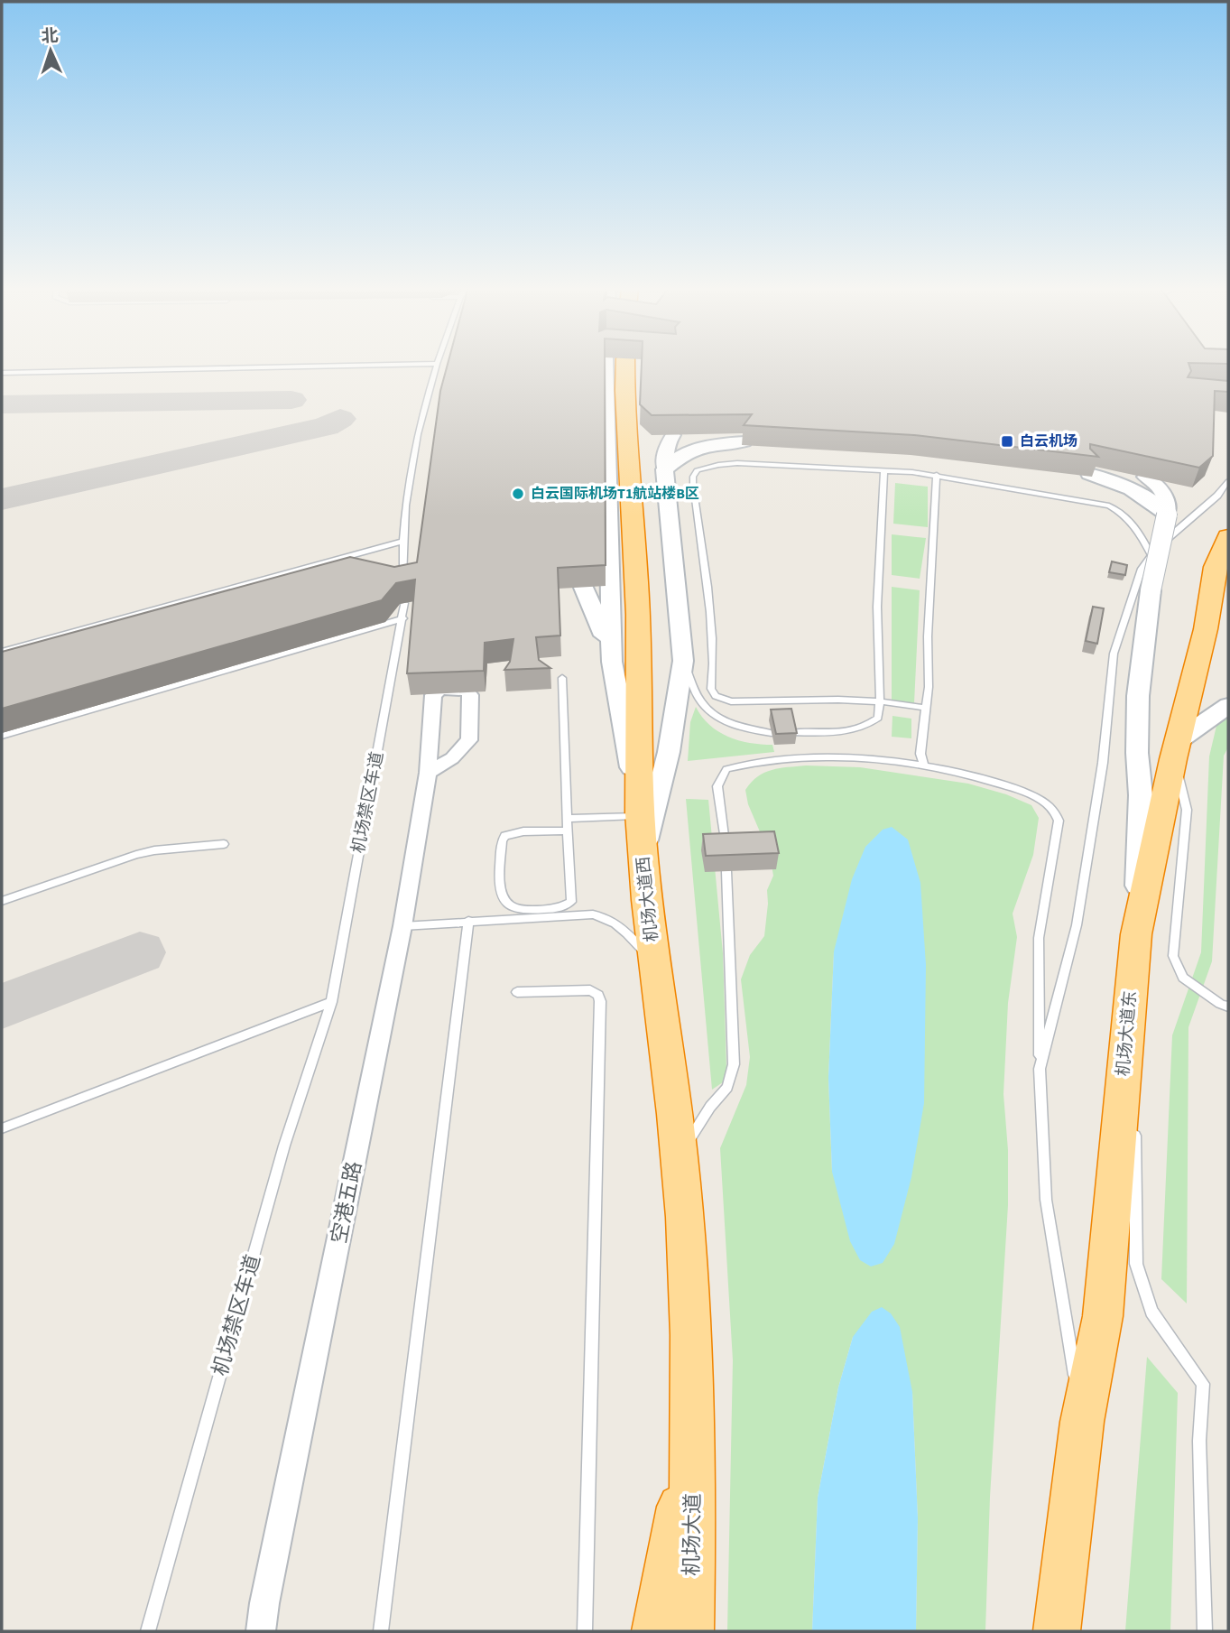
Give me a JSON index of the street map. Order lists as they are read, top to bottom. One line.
{"streets":{"highway":["机场大道西","机场大道东","机场大道"],"street":["空港五路"],"lane":["机场禁区车道"]},"crossings":[["机场大道西","机场大道"]],"places":{"transit":["白云机场"],"other":["白云国际机场T1航站楼B区"]},"north":"top"}
